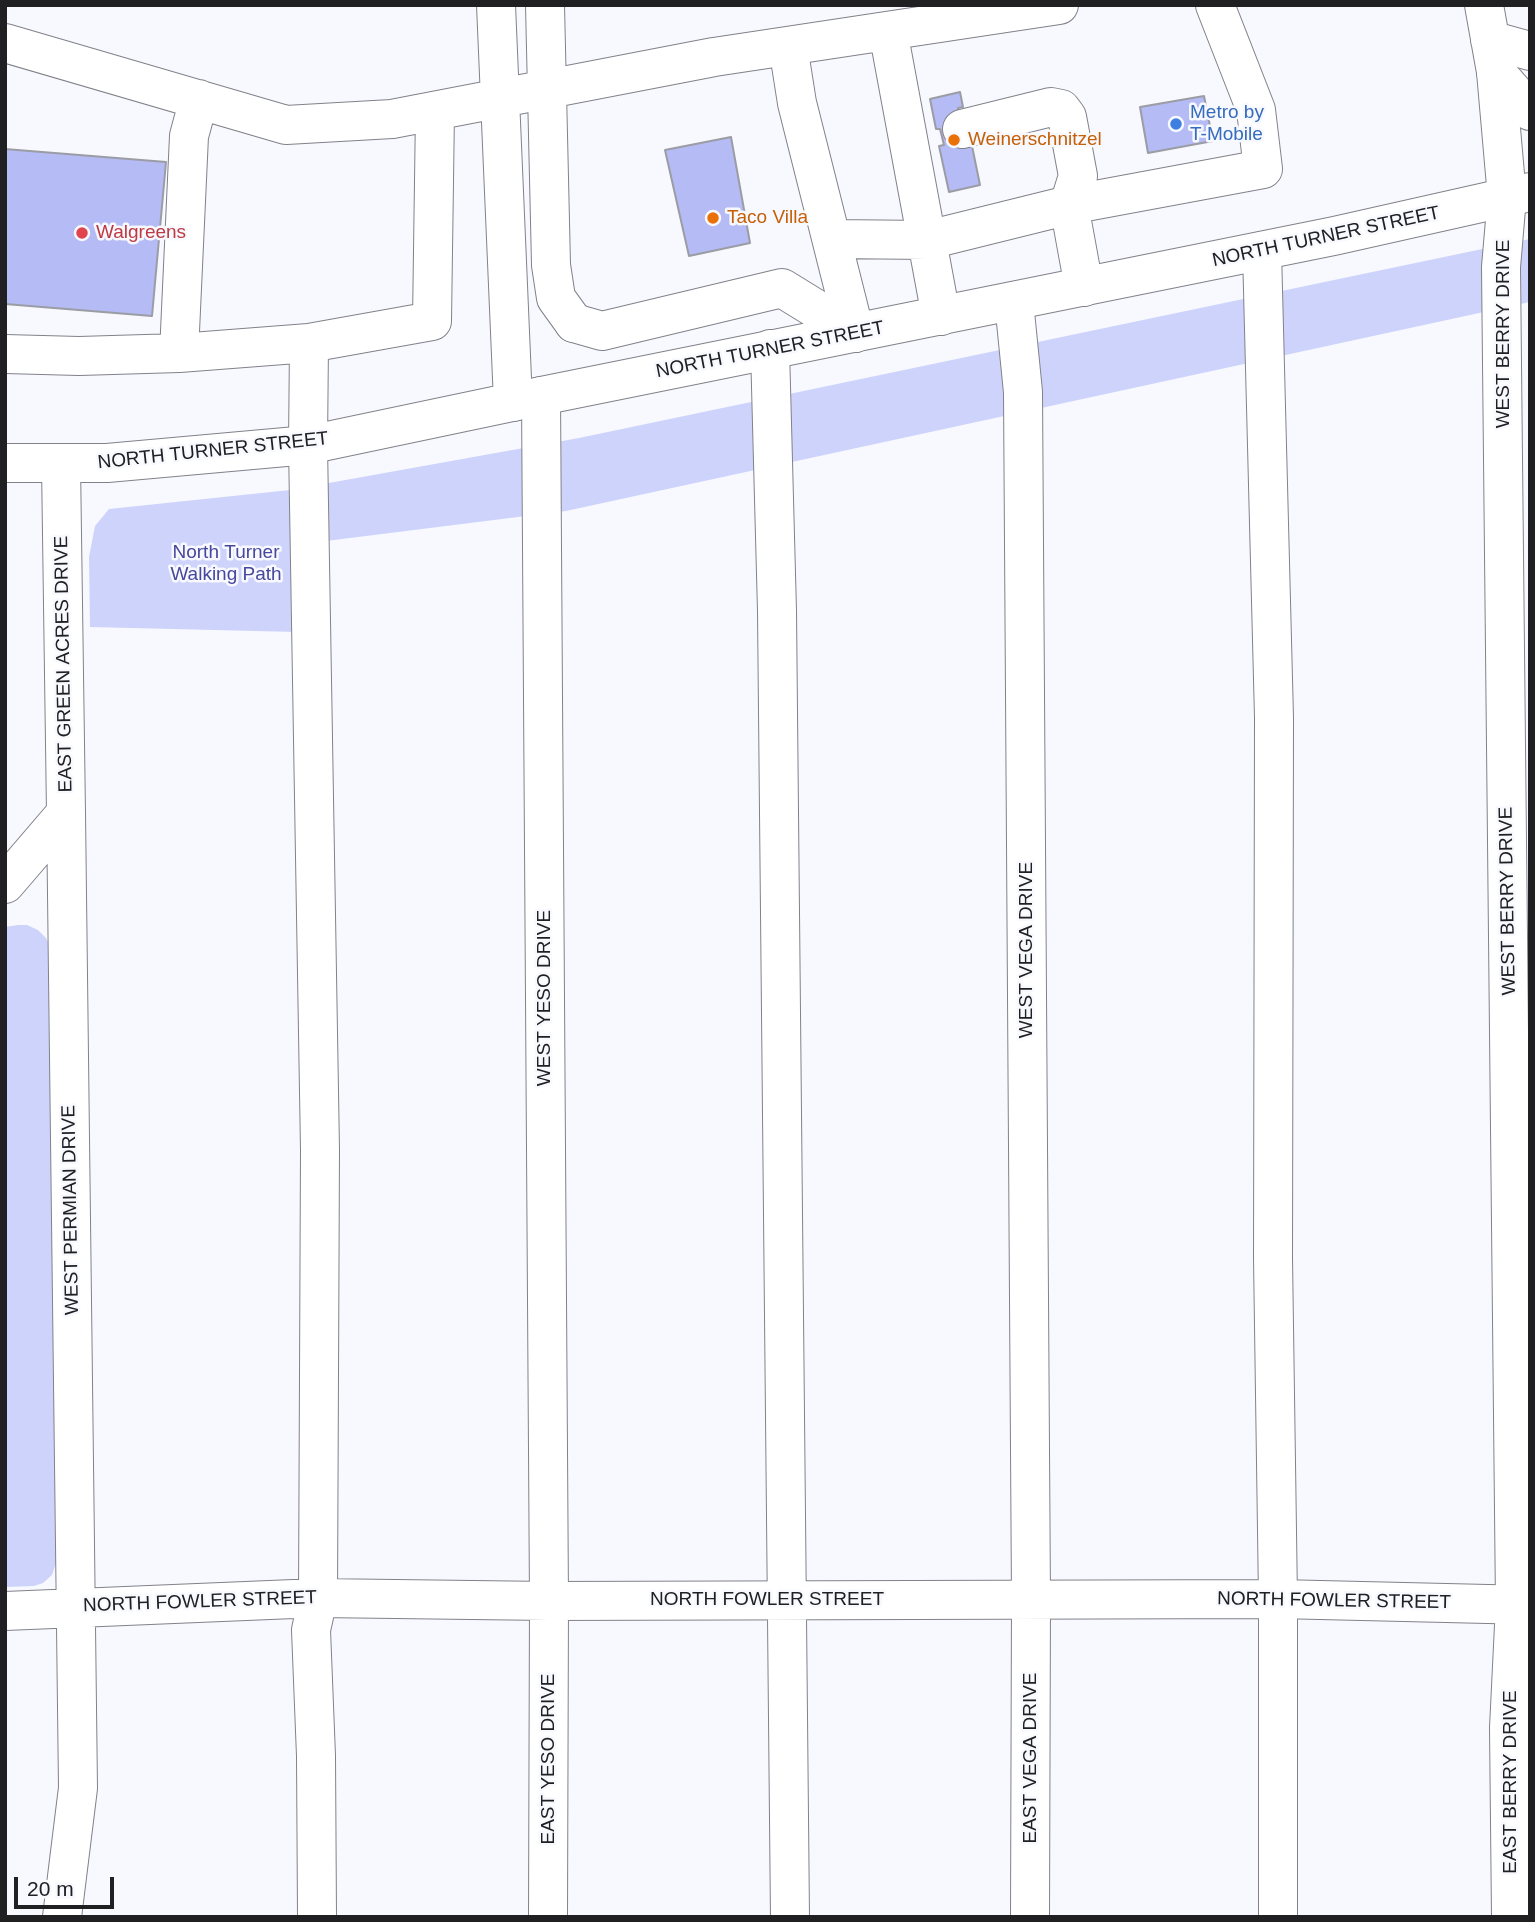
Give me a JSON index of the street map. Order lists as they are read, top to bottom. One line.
{"streets":{"street":["NORTH TURNER STREET","WEST BERRY DRIVE","EAST GREEN ACRES DRIVE","WEST VEGA DRIVE","WEST YESO DRIVE","WEST PERMIAN DRIVE","NORTH FOWLER STREET","EAST VEGA DRIVE","EAST YESO DRIVE","EAST BERRY DRIVE"]},"crossings":[["NORTH TURNER STREET","WEST BERRY DRIVE"],["NORTH TURNER STREET","EAST GREEN ACRES DRIVE"],["NORTH TURNER STREET","WEST VEGA DRIVE"],["NORTH TURNER STREET","WEST YESO DRIVE"],["WEST BERRY DRIVE","NORTH FOWLER STREET"],["WEST BERRY DRIVE","EAST BERRY DRIVE"],["EAST GREEN ACRES DRIVE","WEST PERMIAN DRIVE"],["WEST VEGA DRIVE","NORTH FOWLER STREET"],["WEST VEGA DRIVE","EAST VEGA DRIVE"],["WEST YESO DRIVE","NORTH FOWLER STREET"],["WEST YESO DRIVE","EAST YESO DRIVE"],["WEST PERMIAN DRIVE","NORTH FOWLER STREET"],["NORTH FOWLER STREET","EAST VEGA DRIVE"],["NORTH FOWLER STREET","EAST YESO DRIVE"],["NORTH FOWLER STREET","EAST BERRY DRIVE"]],"parks":["North Turner Walking Path"],"places":["Metro by T-Mobile","Weinerschnitzel","Taco Villa","Walgreens"],"scale_bar":"20 m"}
